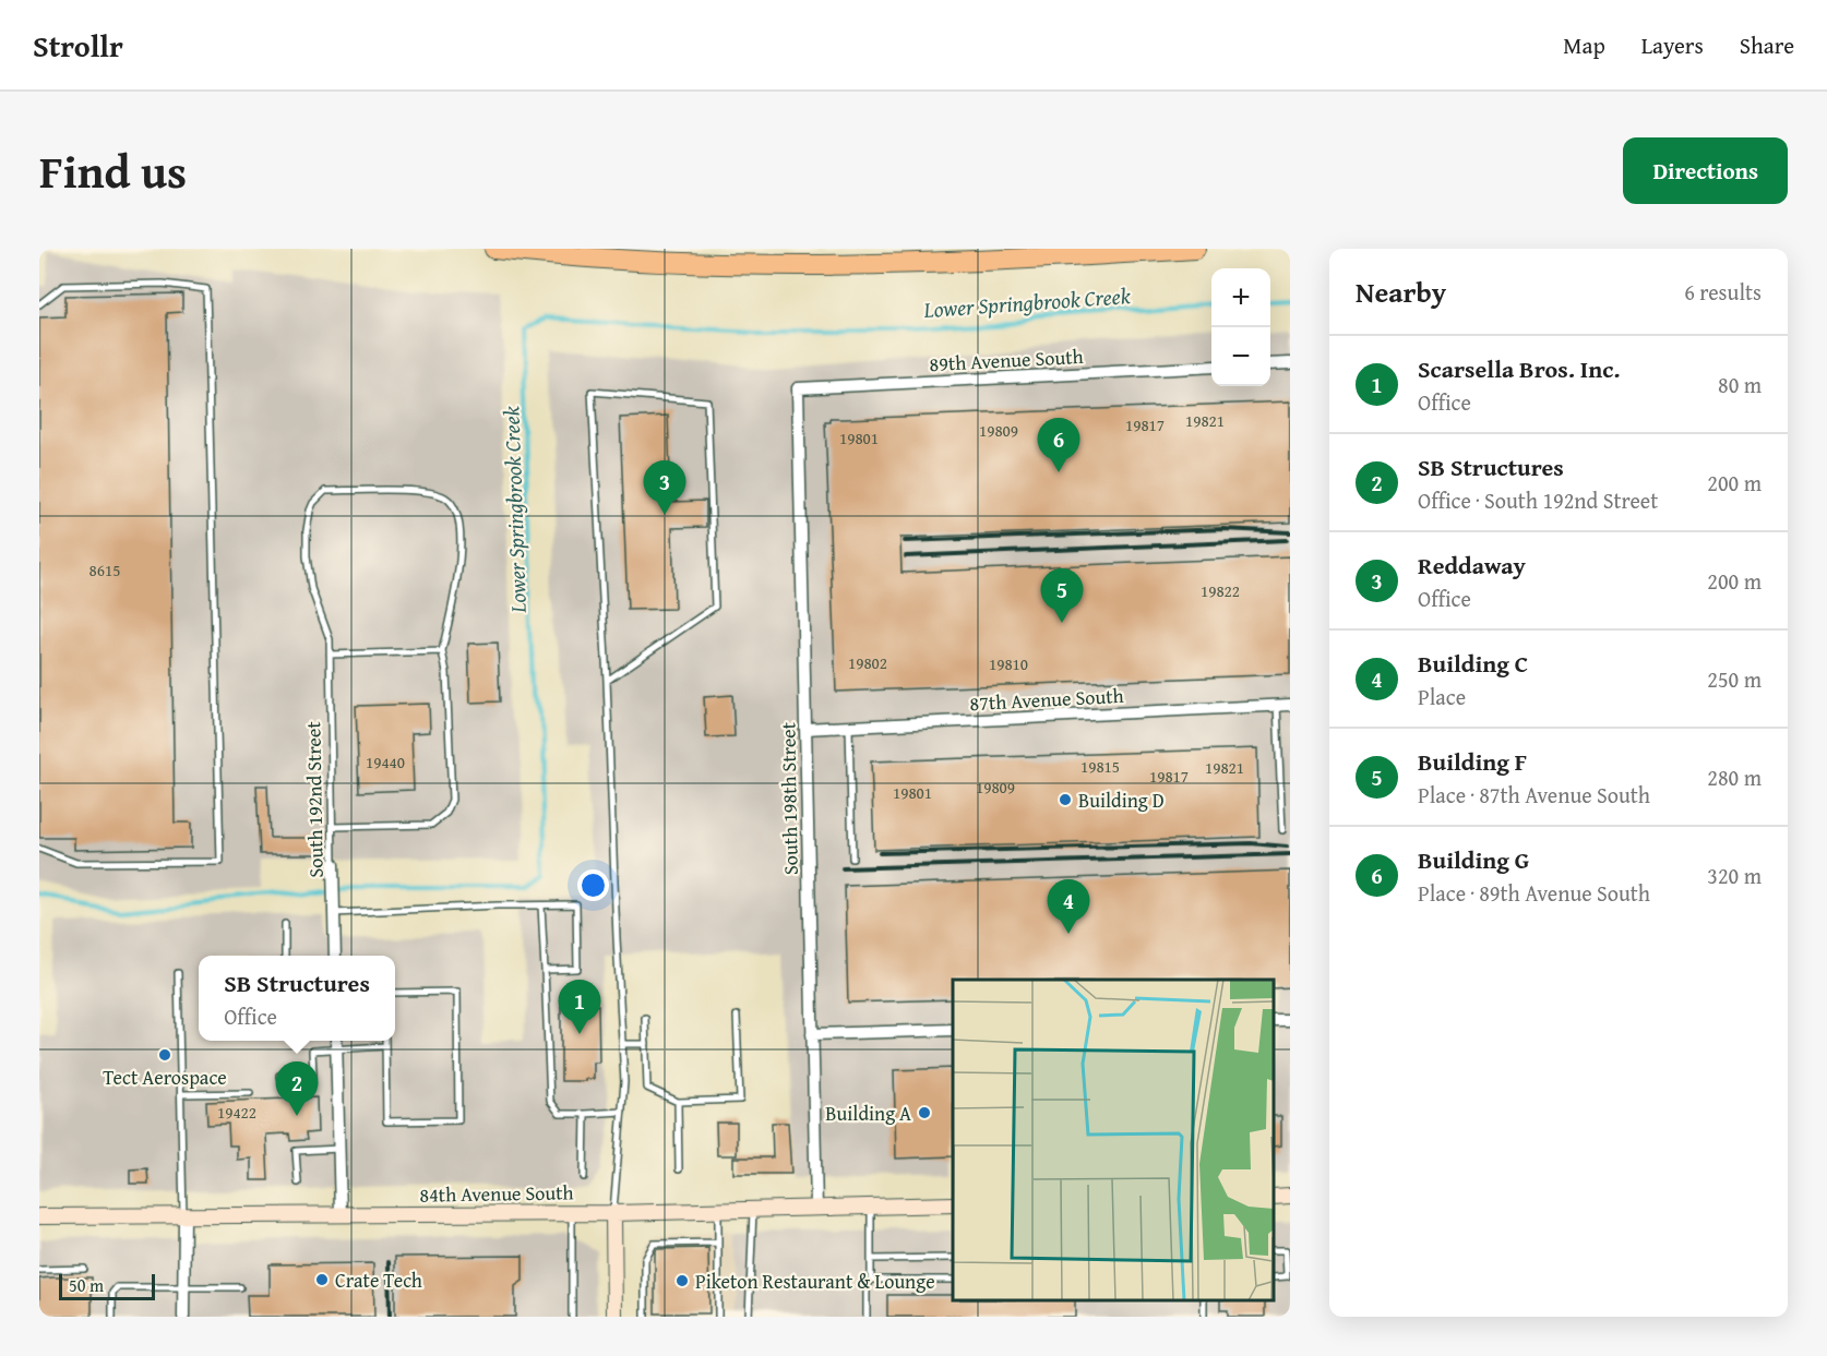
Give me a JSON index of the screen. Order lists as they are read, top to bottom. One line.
{"streets":{"main road":["84th Avenue South"],"street":["89th Avenue South","87th Avenue South","South 198th Street","South 192nd Street"]},"crossings":[["89th Avenue South","South 198th Street"],["87th Avenue South","South 198th Street"],["South 198th Street","84th Avenue South"]],"water":["Lower Springbrook Creek"],"places":["Building D","Tect Aerospace","Building A","Crate Tech","Piketon Restaurant & Lounge"],"house_numbers":["19821","19817","19809","19801","8615","19822","19802","19810","19440","19815","19821","19817","19809","19801","19422"],"scale_bar":"50 m","page":{"header":"Strollr","nav":["Map","Layers","Share"],"title":"Find us","buttons":"Directions","heading":["Nearby","6 results"],"map_buttons":["+","−"],"list":[{"mark":"1","name":"Scarsella Bros. Inc.","note":"Office","value":"80 m"},{"mark":"2","name":"SB Structures","note":"Office · South 192nd Street","value":"200 m"},{"mark":"3","name":"Reddaway","note":"Office","value":"200 m"},{"mark":"4","name":"Building C","note":"Place","value":"250 m"},{"mark":"5","name":"Building F","note":"Place · 87th Avenue South","value":"280 m"},{"mark":"6","name":"Building G","note":"Place · 89th Avenue South","value":"320 m"}],"pins":["6","3","5","4","1","2"],"popup":["SB Structures","Office"],"scale":"50 m"}}
